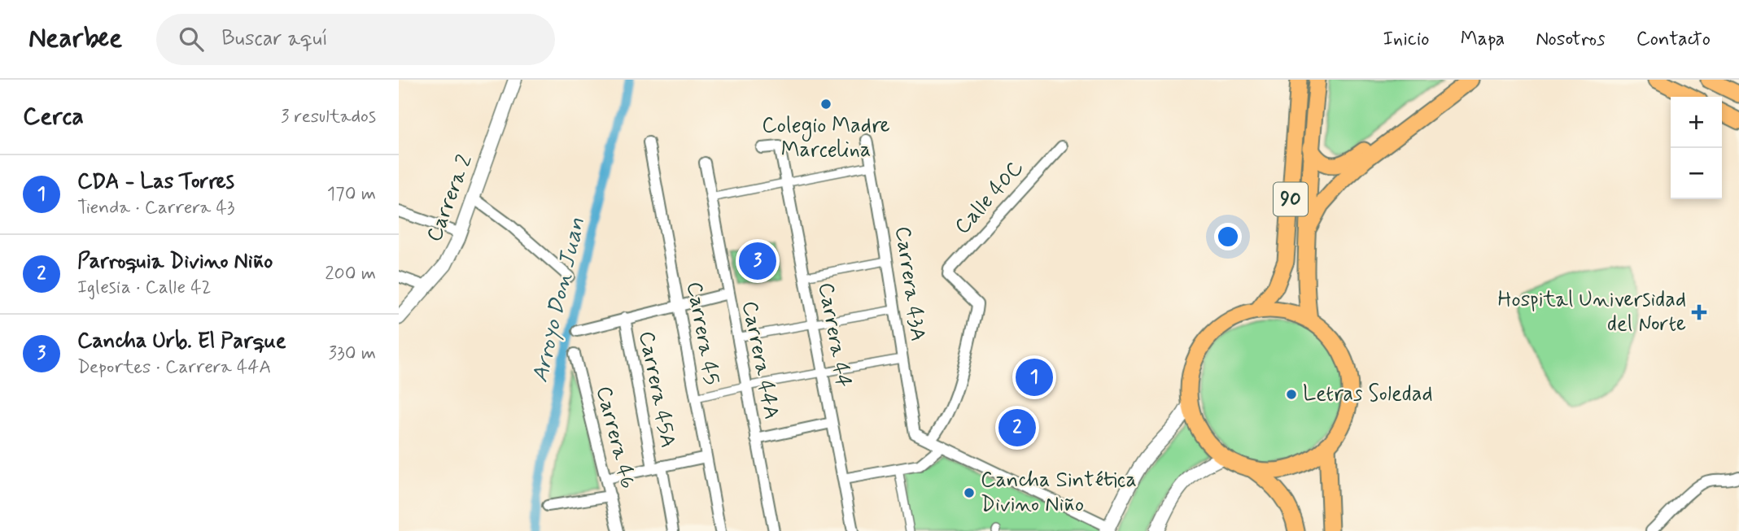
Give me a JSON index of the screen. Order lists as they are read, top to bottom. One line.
{"streets":{"highway":["90"],"street":["Calle 40C","Carrera 2","Carrera 43A","Carrera 45","Carrera 44","Carrera 44A","Carrera 45A","Carrera 46"]},"crossings":[["Calle 40C","Carrera 43A"]],"water":["Arroyo Don Juan"],"places":{"other":["Colegio Madre Marcelina","Letras Soledad","Cancha Sintética Divino Niño"],"health":["Hospital Universidad del Norte"]},"page":{"header":"Nearbee","search":"Buscar aquí","nav":["Inicio","Mapa","Nosotros","Contacto"],"heading":["Cerca","3 resultados"],"map_buttons":["+","−"],"list":[{"mark":"1","name":"CDA - Las Torres","note":"Tienda · Carrera 43","value":"170 m"},{"mark":"2","name":"Parroquia Divino Niño","note":"Iglesia · Calle 42","value":"200 m"},{"mark":"3","name":"Cancha Urb. El Parque","note":"Deportes · Carrera 44A","value":"330 m"}],"pins":["3","1","2"]}}
